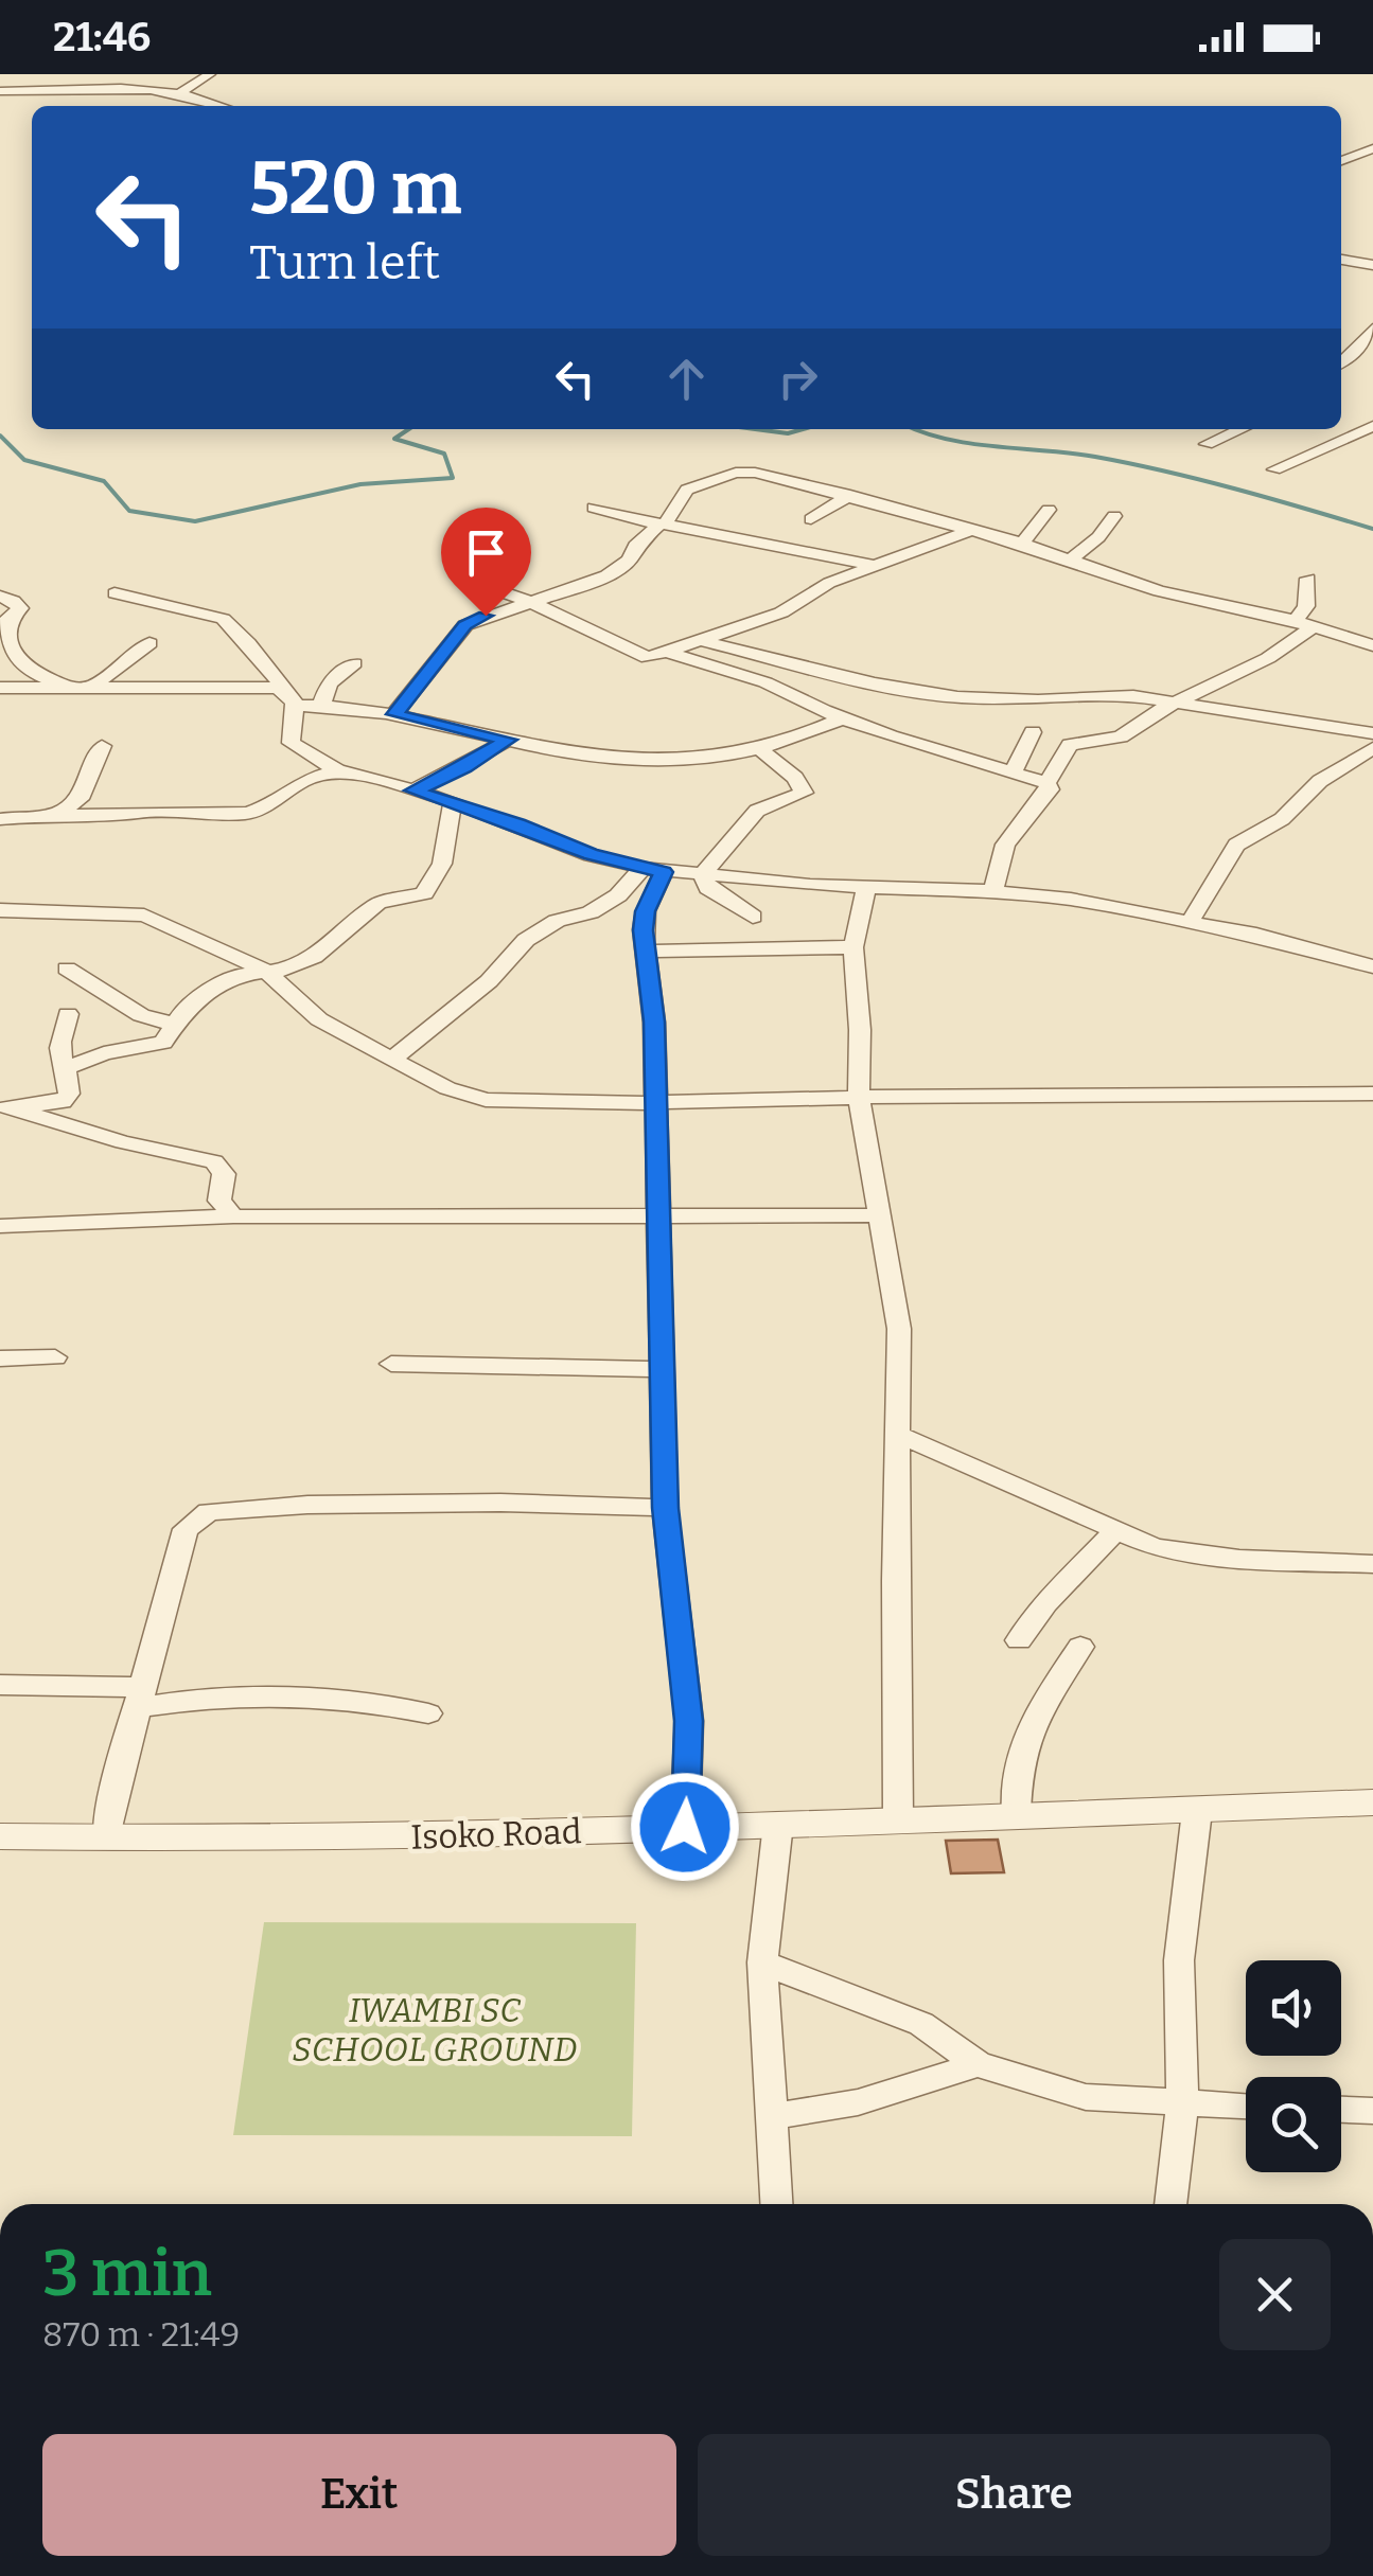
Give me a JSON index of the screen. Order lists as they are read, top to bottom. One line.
{"streets":{"street":["Isoko Road"]},"parks":["IWAMBI SC SCHOOL GROUND"],"page":{"status":"21:46","turn":["520 m","Turn left"],"heading":["3 min","870 m · 21:49"],"buttons":["Exit","Share"]}}
